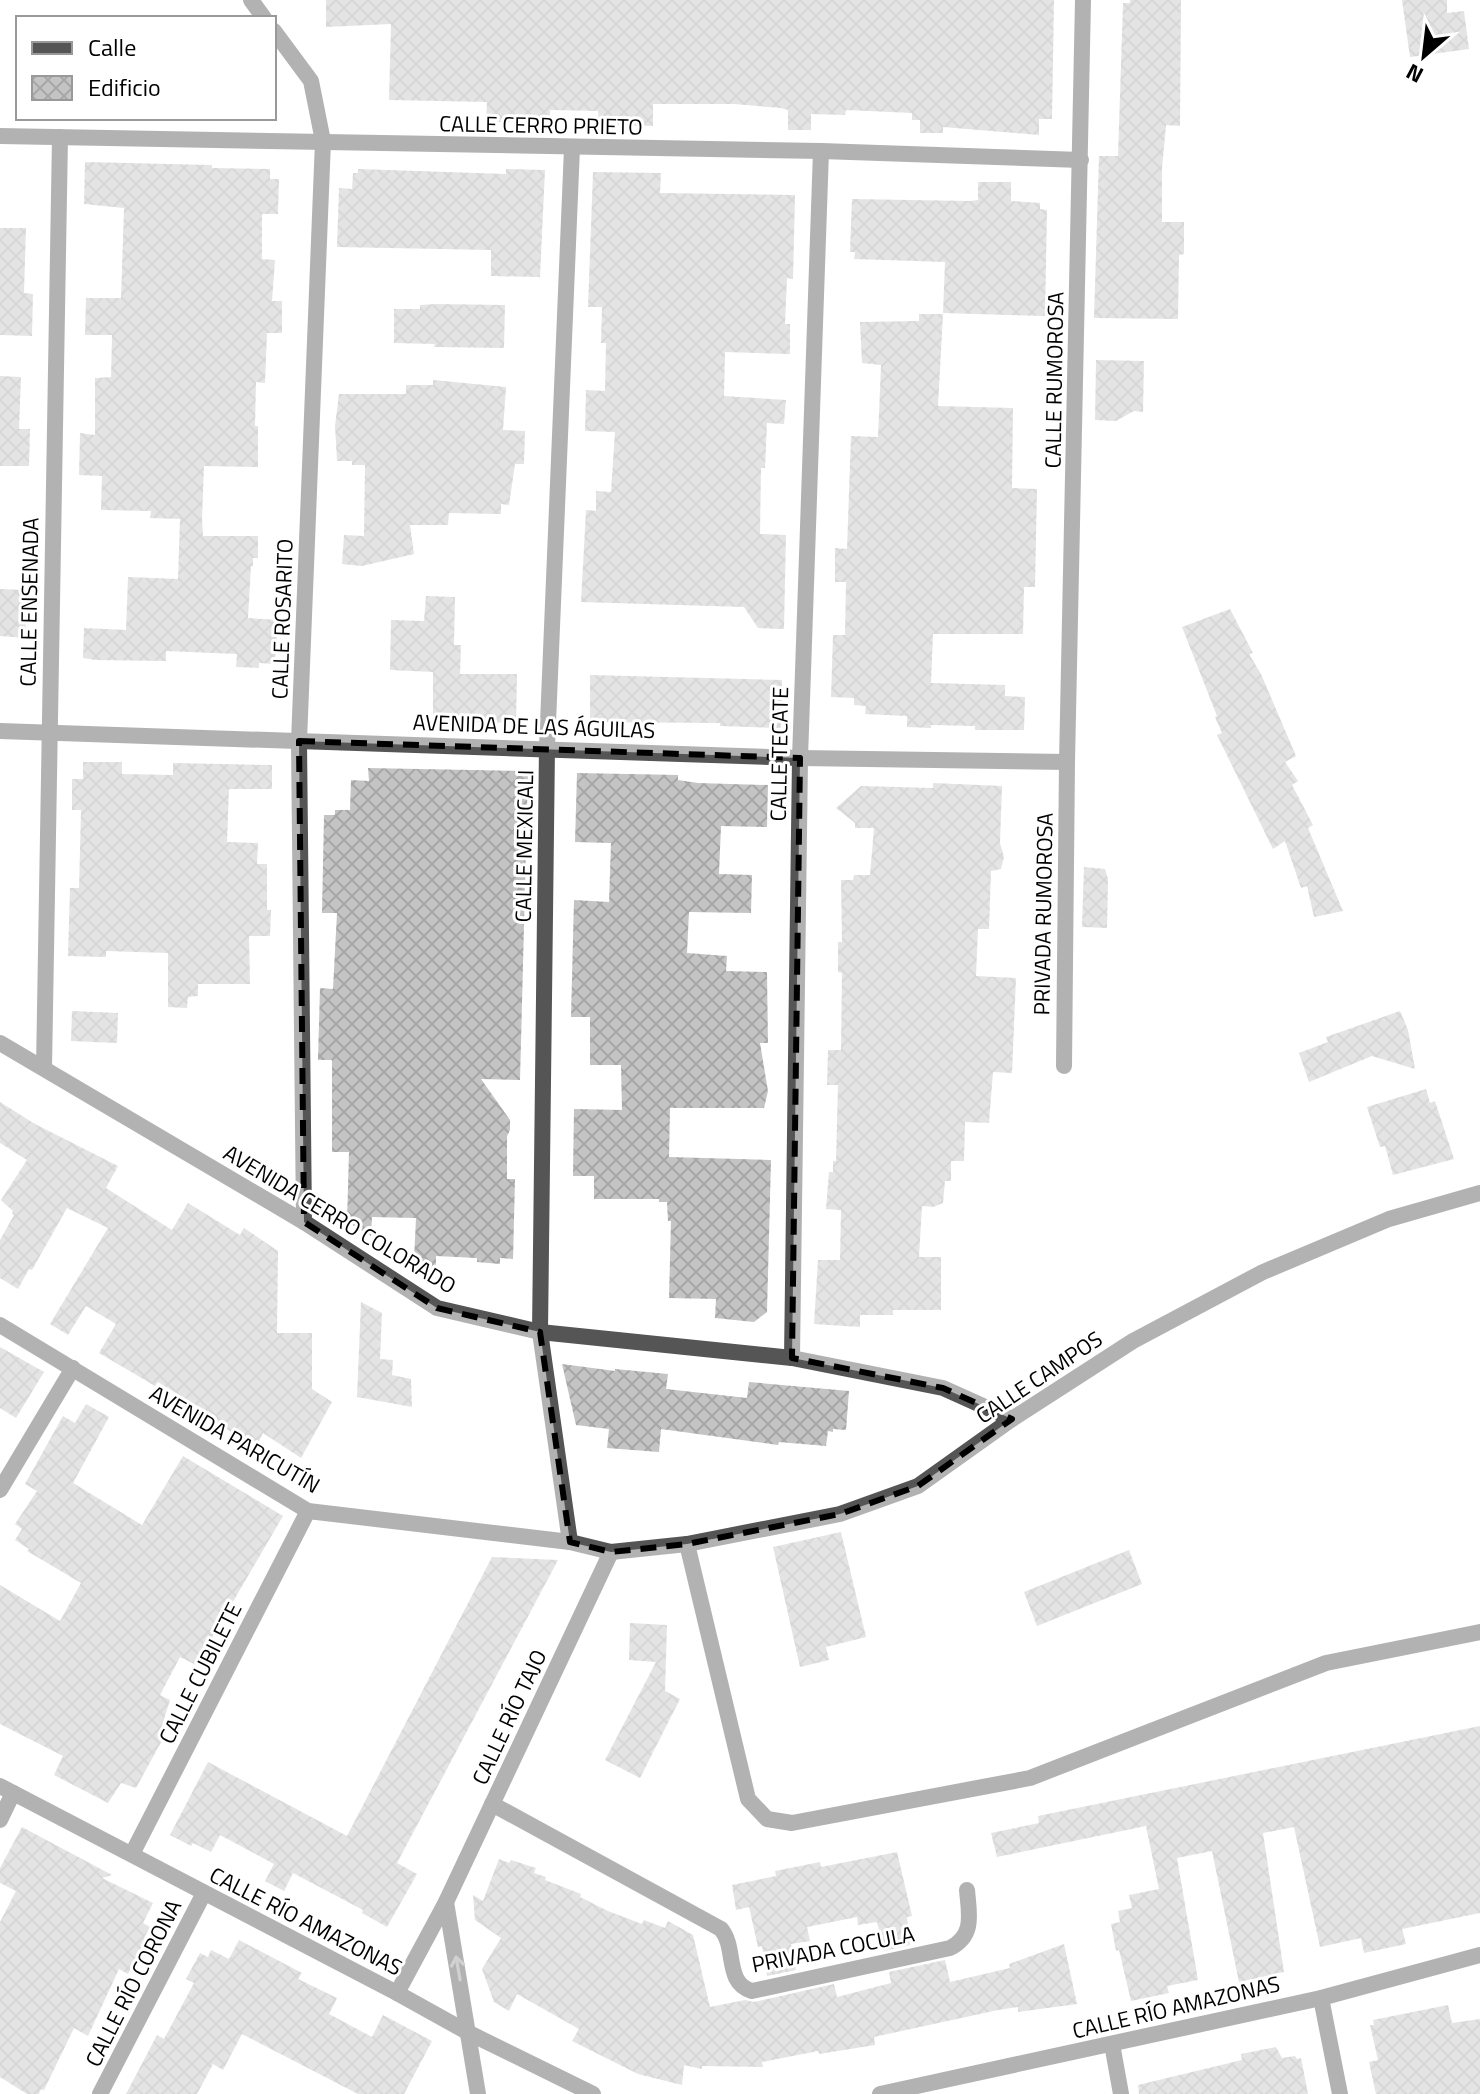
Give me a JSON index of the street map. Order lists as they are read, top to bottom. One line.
{"streets":{"street":["CALLE CERRO PRIETO","CALLE RUMOROSA","CALLE ENSENADA","CALLE ROSARITO","AVENIDA DE LAS ÁGUILAS","CALLE TECATE","CALLE MEXICALI","PRIVADA RUMOROSA","AVENIDA CERRO COLORADO","CALLE CAMPOS","AVENIDA PARICUTÍN","CALLE CUBILETE","CALLE RÍO TAJO","CALLE RÍO AMAZONAS","PRIVADA COCULA","CALLE RÍO CORONA"]},"crossings":[["CALLE CERRO PRIETO","CALLE RUMOROSA"],["CALLE CERRO PRIETO","CALLE ENSENADA"],["CALLE CERRO PRIETO","CALLE ROSARITO"],["CALLE CERRO PRIETO","CALLE TECATE"],["CALLE CERRO PRIETO","CALLE MEXICALI"],["CALLE RUMOROSA","AVENIDA DE LAS ÁGUILAS"],["CALLE RUMOROSA","PRIVADA RUMOROSA"],["CALLE ENSENADA","AVENIDA DE LAS ÁGUILAS"],["CALLE ENSENADA","AVENIDA CERRO COLORADO"],["CALLE ROSARITO","AVENIDA DE LAS ÁGUILAS"],["CALLE ROSARITO","AVENIDA CERRO COLORADO"],["AVENIDA DE LAS ÁGUILAS","CALLE TECATE"],["AVENIDA DE LAS ÁGUILAS","CALLE MEXICALI"],["AVENIDA DE LAS ÁGUILAS","PRIVADA RUMOROSA"],["CALLE TECATE","AVENIDA CERRO COLORADO"],["CALLE MEXICALI","AVENIDA CERRO COLORADO"],["CALLE MEXICALI","AVENIDA PARICUTÍN"],["AVENIDA CERRO COLORADO","CALLE CAMPOS"],["CALLE CAMPOS","AVENIDA PARICUTÍN"],["CALLE CAMPOS","CALLE RÍO TAJO"],["AVENIDA PARICUTÍN","CALLE CUBILETE"],["AVENIDA PARICUTÍN","CALLE RÍO TAJO"],["CALLE CUBILETE","CALLE RÍO AMAZONAS"],["CALLE RÍO TAJO","CALLE RÍO AMAZONAS"],["CALLE RÍO TAJO","PRIVADA COCULA"],["CALLE RÍO AMAZONAS","CALLE RÍO CORONA"]],"legend":["Calle","Edificio"],"north":"bottom left"}
